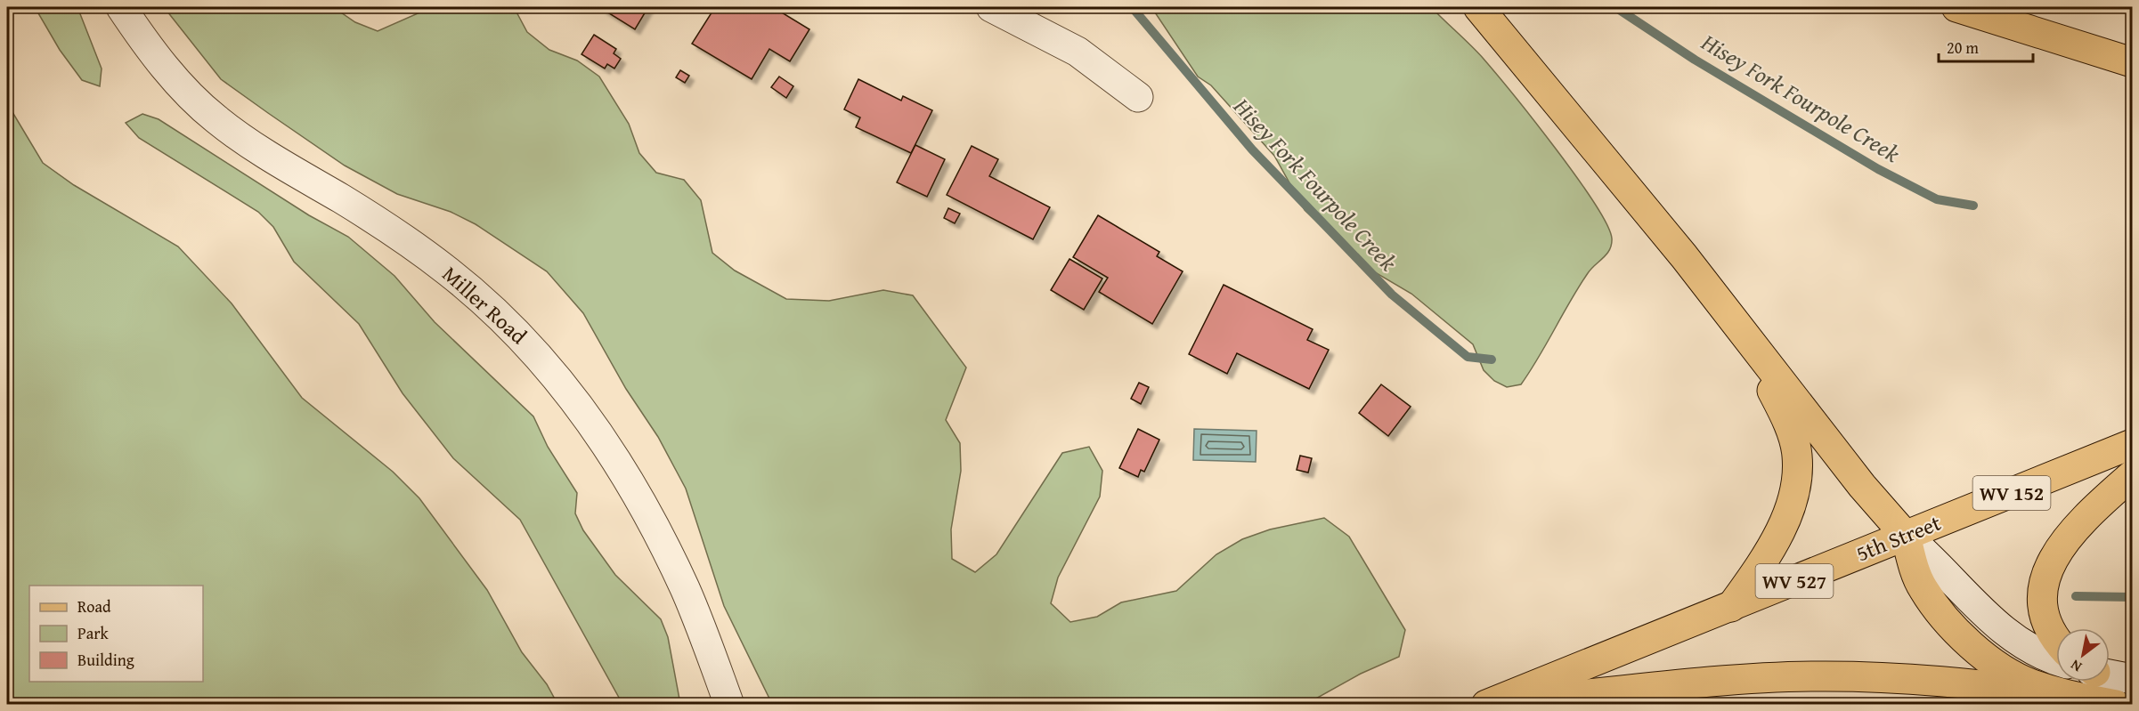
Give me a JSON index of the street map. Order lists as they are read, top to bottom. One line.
{"streets":{"main road":["WV 152","5th Street","WV 527"],"street":["Miller Road"]},"water":["Hisey Fork Fourpole Creek"],"legend":["Road","Park","Building"],"scale_bar":"20 m","north":"bottom left"}
